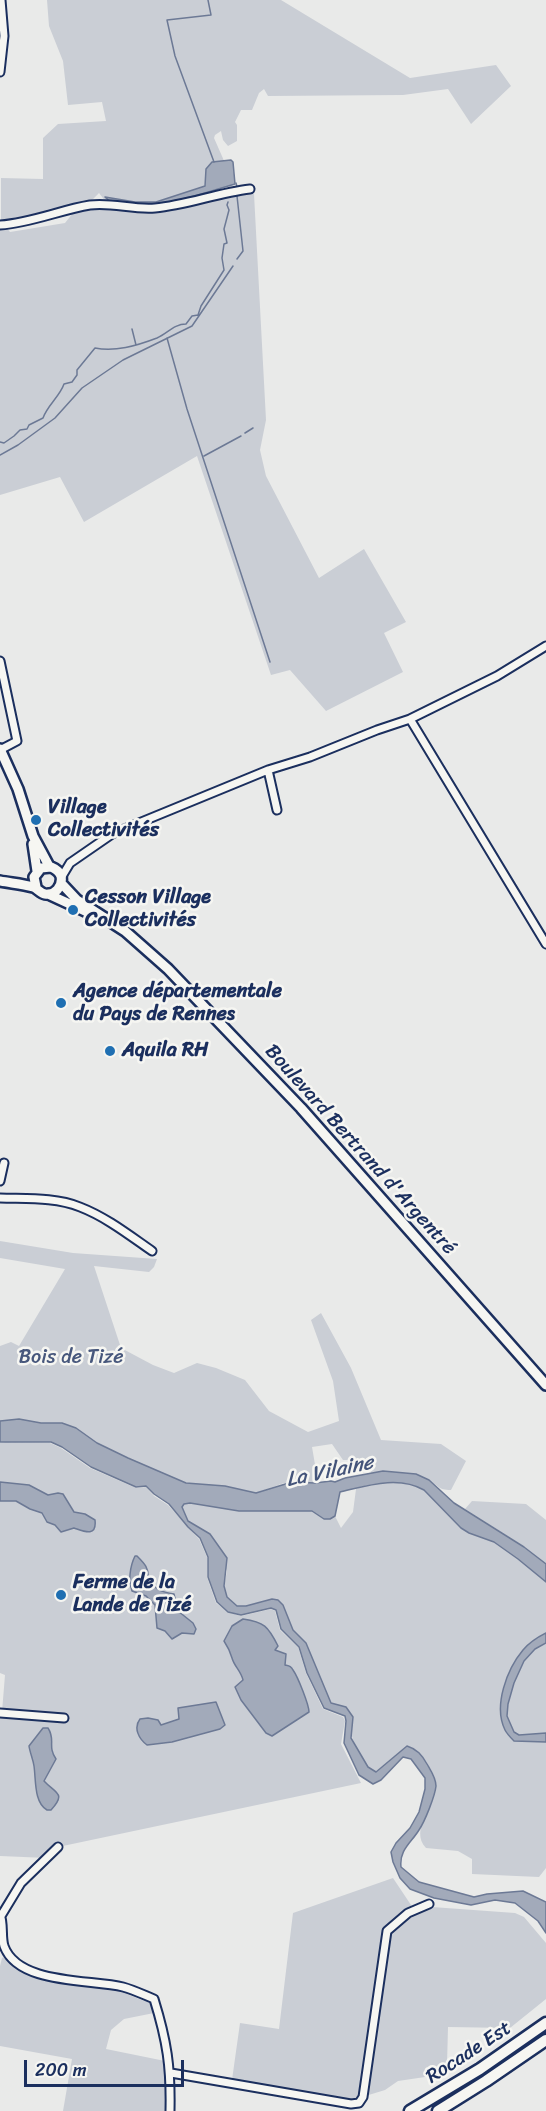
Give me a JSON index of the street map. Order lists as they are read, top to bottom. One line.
{"streets":{"highway":["Rocade Est"],"main road":["Boulevard Bertrand d'Argentré"]},"water":["La Vilaine"],"parks":["Bois de Tizé"],"places":["Village Collectivités","Cesson Village Collectivités","Agence départementale du Pays de Rennes","Aquila RH","Ferme de la Lande de Tizé"],"scale_bar":"200 m"}
